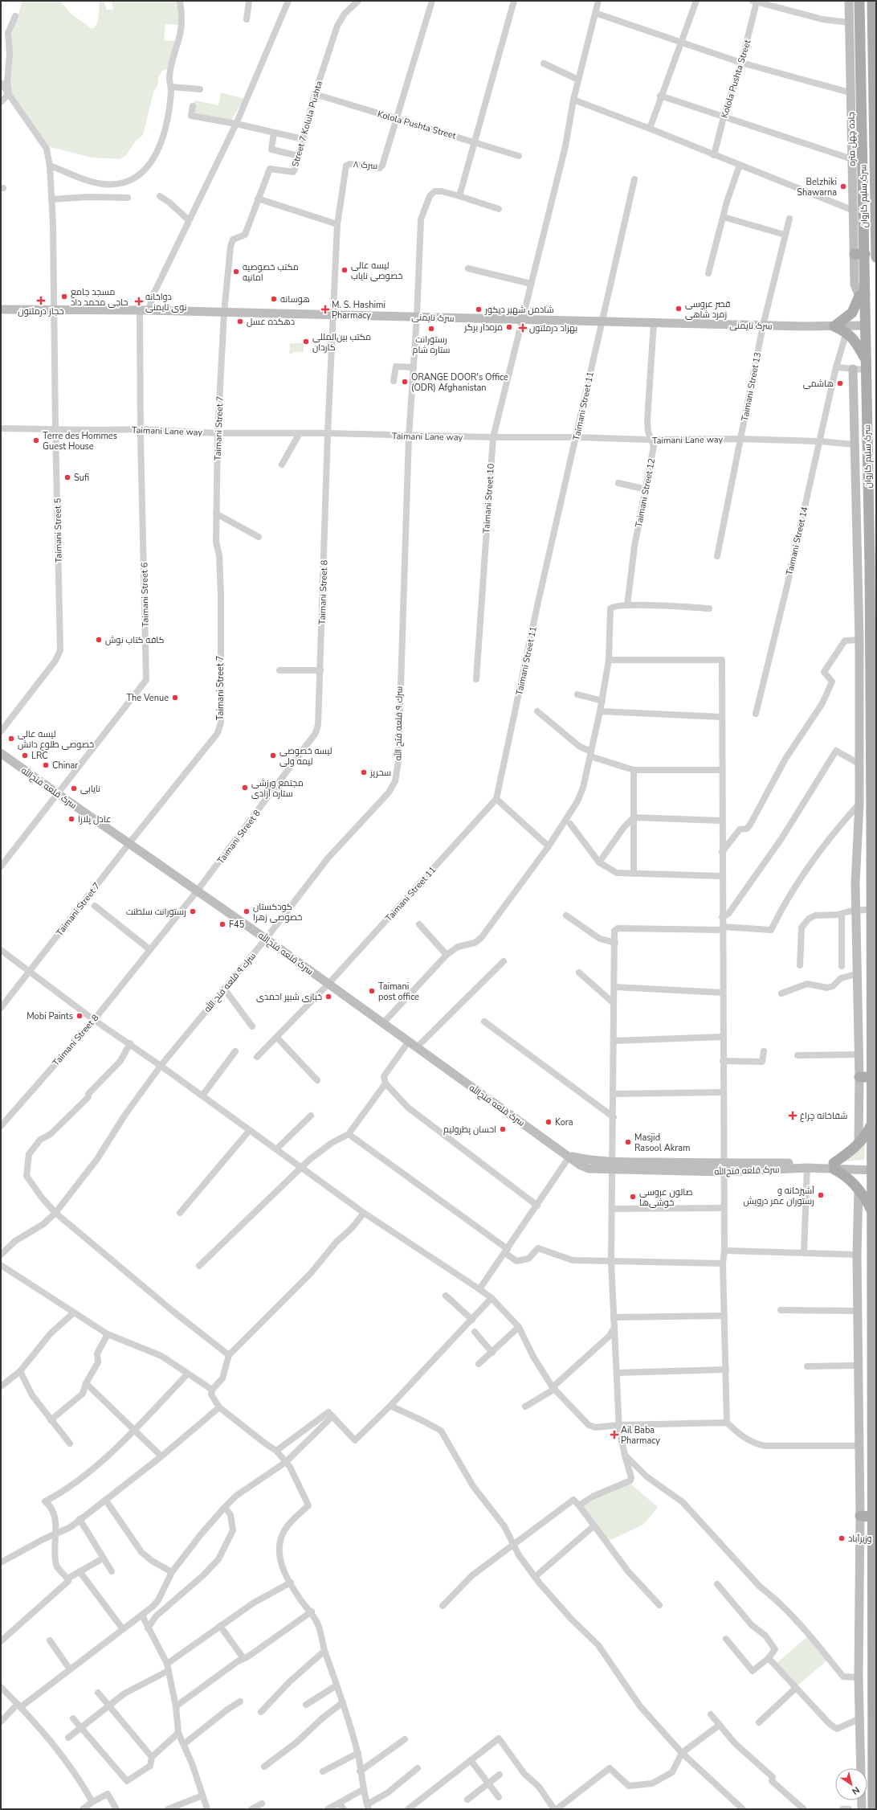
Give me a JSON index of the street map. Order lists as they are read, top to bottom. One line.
{"streets":{"main road":["جاده چهل متره","سرک سلیم کاروان","سرک تایمنی","سرک قلعه فتح‌الله"],"street":["Kolola Pushta Street","Street 7 Kolula Pushta","سرک ۸","Taimani Street 13","Taimani Street 11","Taimani Street 7","Taimani Lane way","Taimani Street 12","Taimani Street 10","Taimani Street 5","Taimani Street 14","Taimani Street 8","Taimani Street 6","سرك ٩ قلعه فتح الله"]},"crossings":[["Kolola Pushta Street","Street 7 Kolula Pushta"],["Kolola Pushta Street","سرک ۸"],["Street 7 Kolula Pushta","سرک تایمنی"],["Street 7 Kolula Pushta","Taimani Street 7"],["جاده چهل متره","سرک سلیم کاروان"],["سرک ۸","سرک تایمنی"],["سرک ۸","Taimani Street 8"],["سرک سلیم کاروان","سرک تایمنی"],["سرک سلیم کاروان","سرک قلعه فتح‌الله"],["سرک تایمنی","Taimani Street 13"],["سرک تایمنی","Taimani Street 11"],["سرک تایمنی","Taimani Street 7"],["سرک تایمنی","Taimani Street 12"],["سرک تایمنی","Taimani Street 10"],["سرک تایمنی","Taimani Street 5"],["سرک تایمنی","Taimani Street 8"],["سرک تایمنی","Taimani Street 6"],["سرک تایمنی","سرك ٩ قلعه فتح الله"],["Taimani Street 13","Taimani Lane way"],["Taimani Street 11","Taimani Lane way"],["Taimani Street 11","سرک قلعه فتح‌الله"],["Taimani Street 7","Taimani Lane way"],["Taimani Street 7","سرک قلعه فتح‌الله"],["Taimani Lane way","Taimani Street 12"],["Taimani Lane way","Taimani Street 10"],["Taimani Lane way","Taimani Street 5"],["Taimani Lane way","Taimani Street 14"],["Taimani Lane way","Taimani Street 8"],["Taimani Lane way","Taimani Street 6"],["Taimani Lane way","سرك ٩ قلعه فتح الله"],["Taimani Street 8","سرک قلعه فتح‌الله"],["Taimani Street 6","سرک قلعه فتح‌الله"],["سرك ٩ قلعه فتح الله","سرک قلعه فتح‌الله"]],"places":{"other":["Belzhiki Shawarna","لیسه عالی خصوصی نایاب","مکتب خصوصیه امانیه","مسجد جامع حاجی محمد داد","هوسانه","قصر عروسی زمرد شاهی","شادمن شهیر دیکور","دهکده عسل","مزه‌دار برگر","رستورانت ستاره شام","مکتب بین‌المللی کاردان","ORANGE DOOR's Office (ODR) Afghanistan","هاشمی","Terre des Hommes Guest House","Sufi","کافه کتاب نوش","The Venue","لیسه عالی خصوصی طلوع دانش","LRC","لیسه خصوصی لیمه ولی","Chinar","سحرپز","مجتمع ورزشی ستاره آزادی","نایابی","عادل پلازا","رستورانت سلطنت","کودکستان خصوصی زهرا","F45","Taimani post office","خبازی شبیر احمدی","Mobi Paints","Kora","احسان پطرولیم","Masjid Rasool Akram","آشپزخانه و رستوران عمر درویش","صالون عروسی خوشی‌ها","وزیرآباد"],"health":["حجاز درملتون","دواخانه نوی تایمنی","M. S. Hashimi Pharmacy","بهزاد درملتون","شفاخانه چراغ","Ail Baba Pharmacy"]},"north":"bottom right"}
